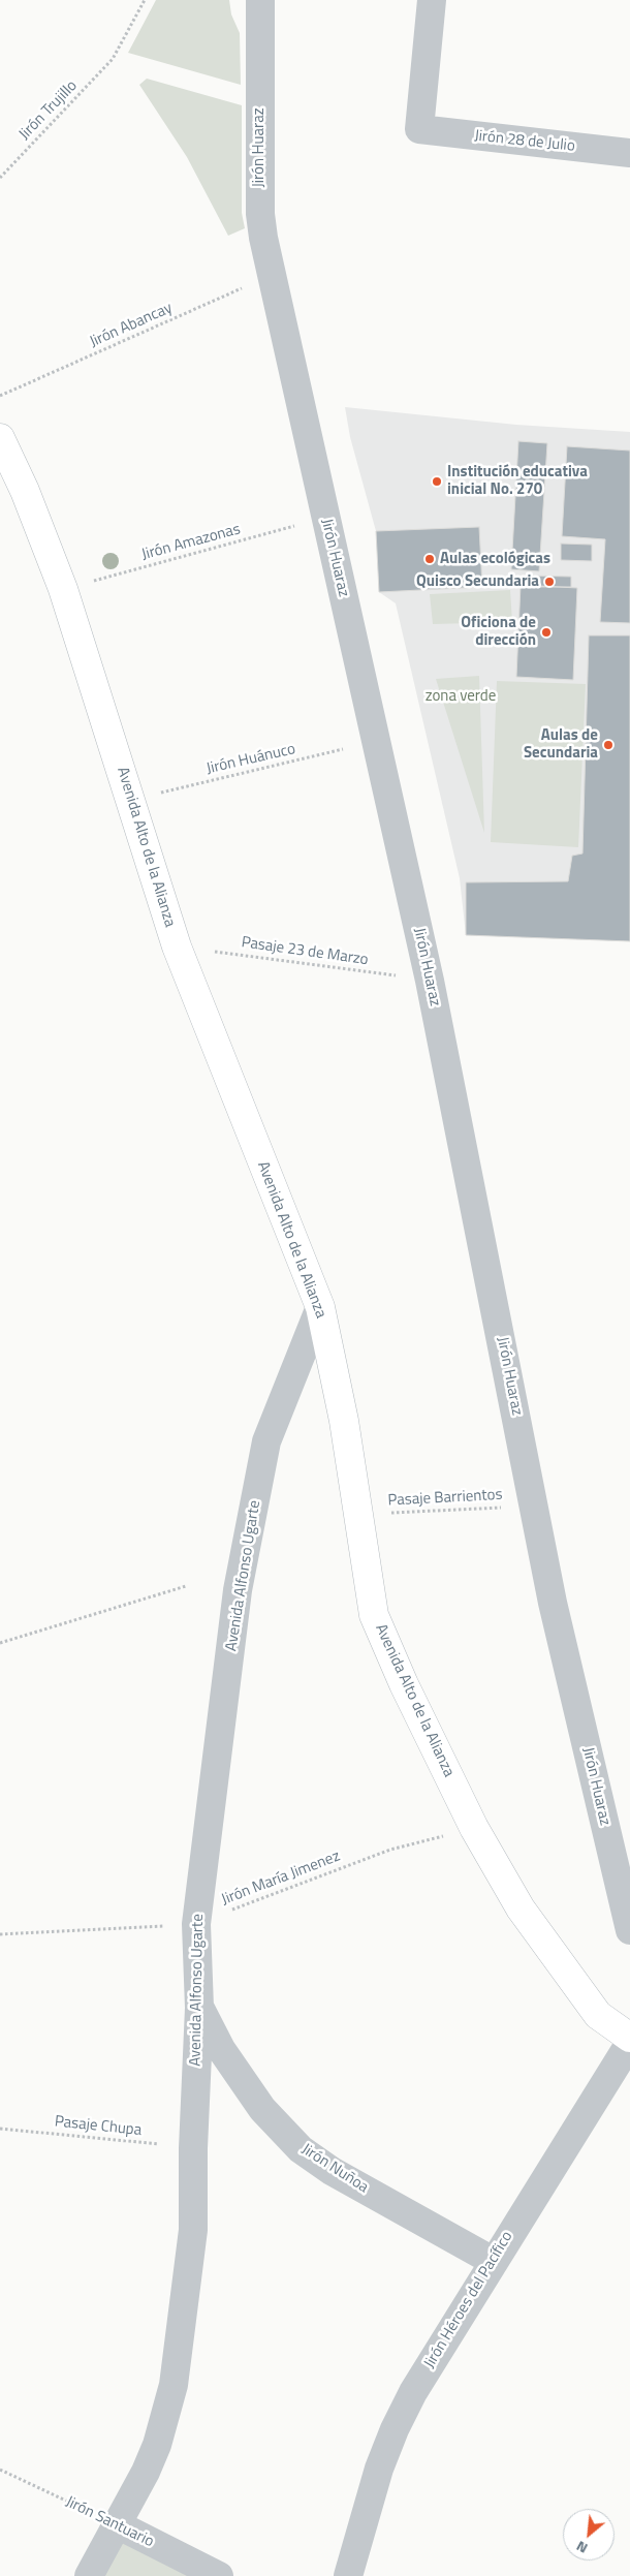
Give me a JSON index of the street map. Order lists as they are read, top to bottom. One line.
{"streets":{"street":["Jirón 28 de Julio","Jirón Huaraz","Avenida Alto de la Alianza","Avenida Alfonso Ugarte","Jirón Nuñoa","Jirón Héroes del Pacífico","Jirón Santuario"],"path":["Jirón Trujillo","Jirón Abancay","Jirón Amazonas","Jirón Huánuco","Pasaje 23 de Marzo","Pasaje Barrientos","Jirón María Jimenez","Pasaje Chupa"]},"crossings":[["Jirón Huaraz","Jirón Abancay"],["Jirón Huaraz","Jirón Amazonas"],["Jirón Huaraz","Jirón Huánuco"],["Jirón Huaraz","Pasaje 23 de Marzo"],["Jirón Huaraz","Pasaje Barrientos"],["Jirón Amazonas","Avenida Alto de la Alianza"],["Jirón Huánuco","Avenida Alto de la Alianza"],["Avenida Alto de la Alianza","Pasaje 23 de Marzo"],["Avenida Alto de la Alianza","Pasaje Barrientos"],["Avenida Alto de la Alianza","Avenida Alfonso Ugarte"],["Avenida Alto de la Alianza","Jirón María Jimenez"],["Avenida Alfonso Ugarte","Jirón María Jimenez"],["Avenida Alfonso Ugarte","Pasaje Chupa"],["Avenida Alfonso Ugarte","Jirón Nuñoa"],["Avenida Alfonso Ugarte","Jirón Santuario"],["Jirón Nuñoa","Jirón Héroes del Pacífico"]],"parks":["zona verde"],"places":["Institución educativa inicial No. 270","Aulas ecológicas","Quisco Secundaria","Oficiona de dirección","Aulas de Secundaria"],"north":"bottom left"}
